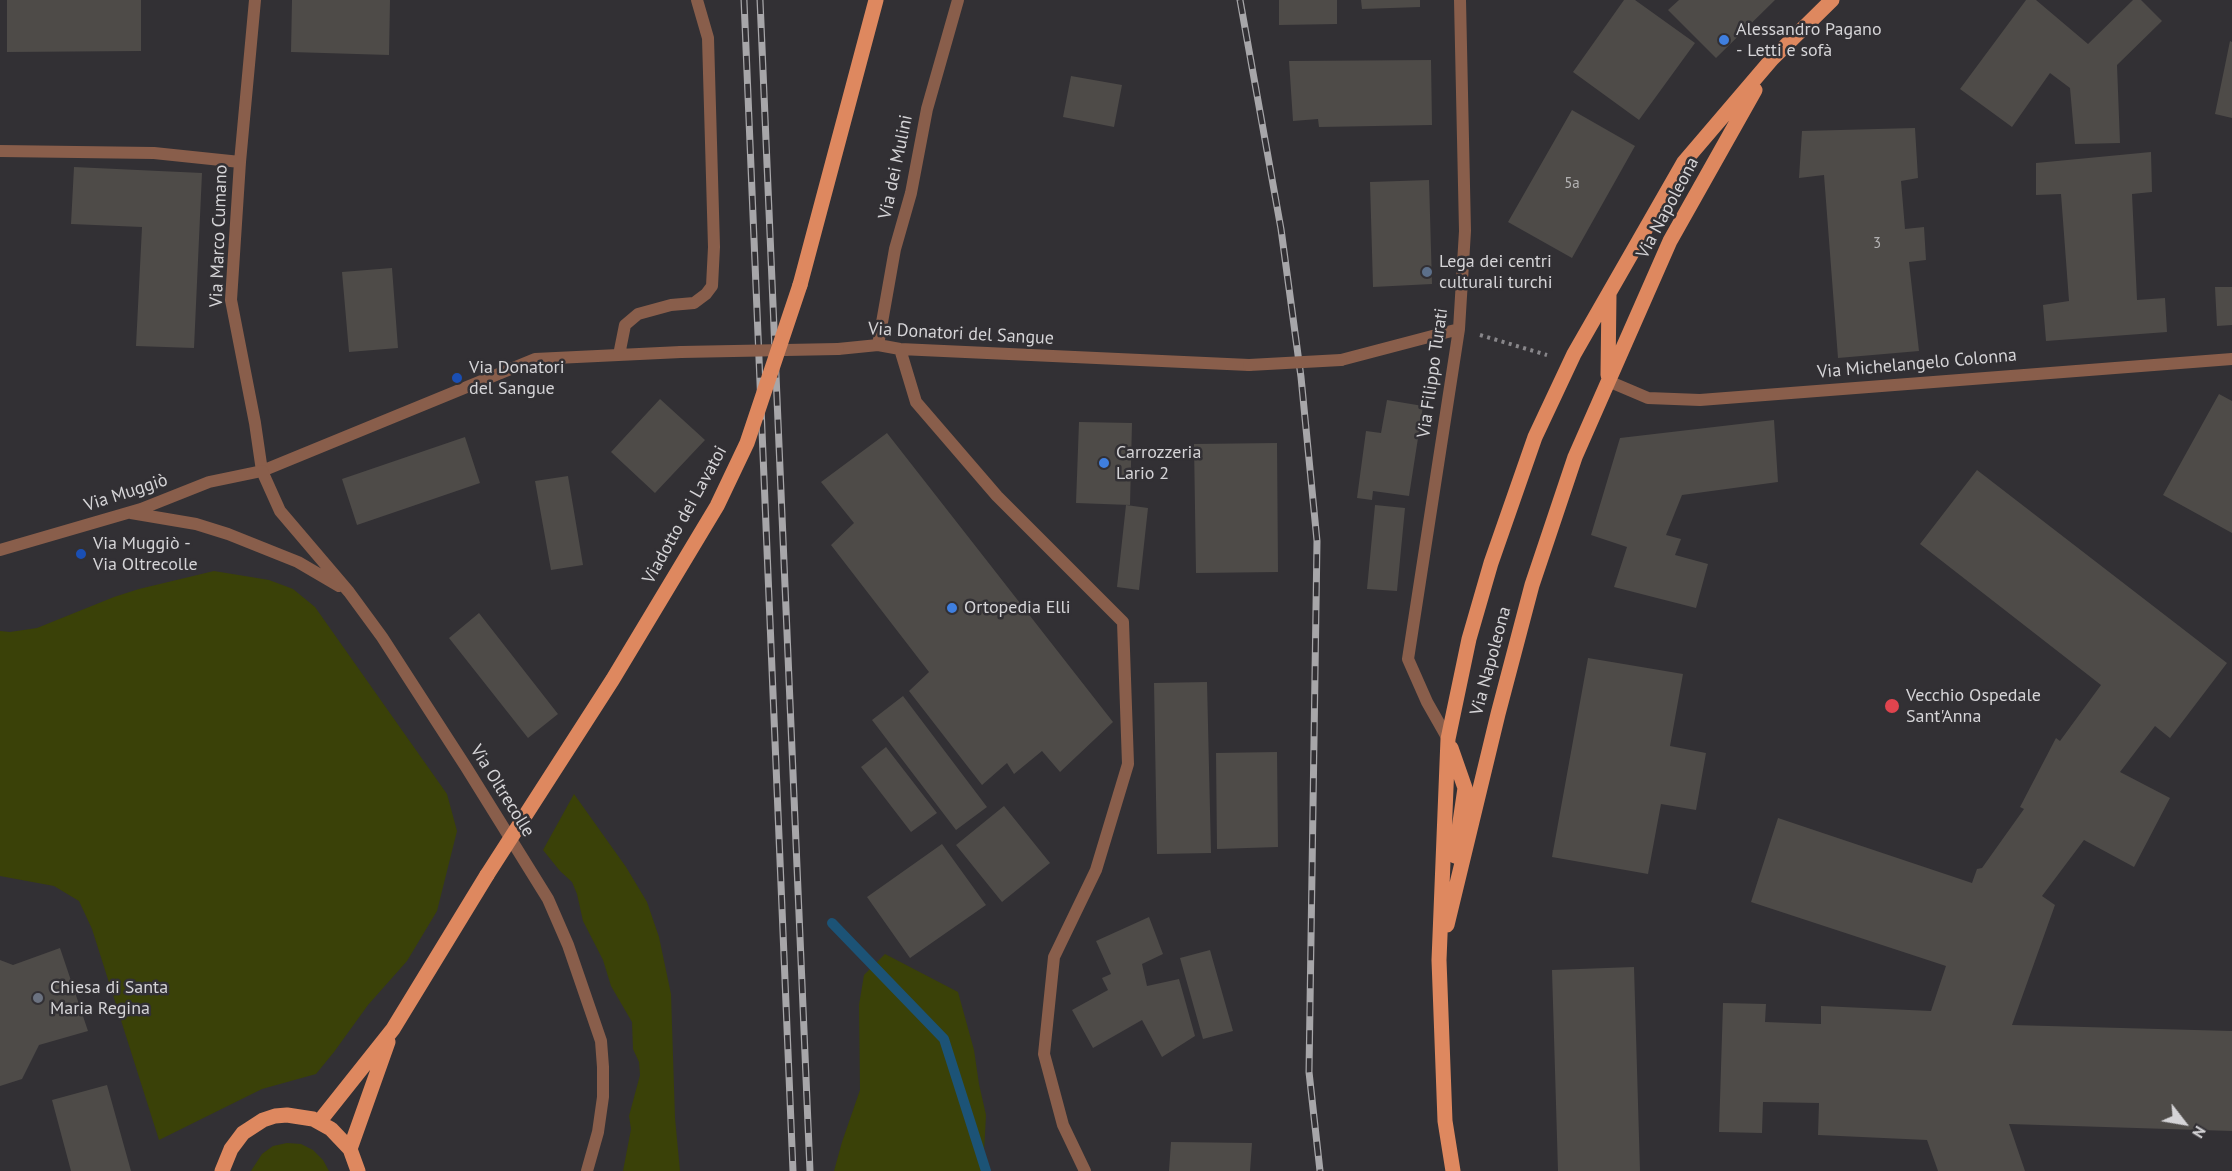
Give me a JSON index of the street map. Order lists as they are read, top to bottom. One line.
{"streets":{"main road":["Via Napoleona","Viadotto dei Lavatoi"],"street":["Via dei Mulini","Via Marco Cumano","Via Donatori del Sangue","Via Michelangelo Colonna","Via Filippo Turati","Via Muggiò","Via Oltrecolle"]},"crossings":[["Via dei Mulini","Via Donatori del Sangue"],["Via Napoleona","Via Michelangelo Colonna"],["Via Napoleona","Via Filippo Turati"],["Via Marco Cumano","Via Donatori del Sangue"],["Via Marco Cumano","Via Muggiò"],["Via Marco Cumano","Via Oltrecolle"],["Via Donatori del Sangue","Via Filippo Turati"],["Via Donatori del Sangue","Via Muggiò"],["Via Donatori del Sangue","Via Oltrecolle"],["Via Muggiò","Via Oltrecolle"]],"places":["Alessandro Pagano - Letti e sofà","Lega dei centri culturali turchi","Via Donatori del Sangue","Carrozzeria Lario 2","Via Muggiò - Via Oltrecolle","Ortopedia Elli","Vecchio Ospedale Sant'Anna","Chiesa di Santa Maria Regina"],"house_numbers":["5a","3"],"north":"bottom right"}
